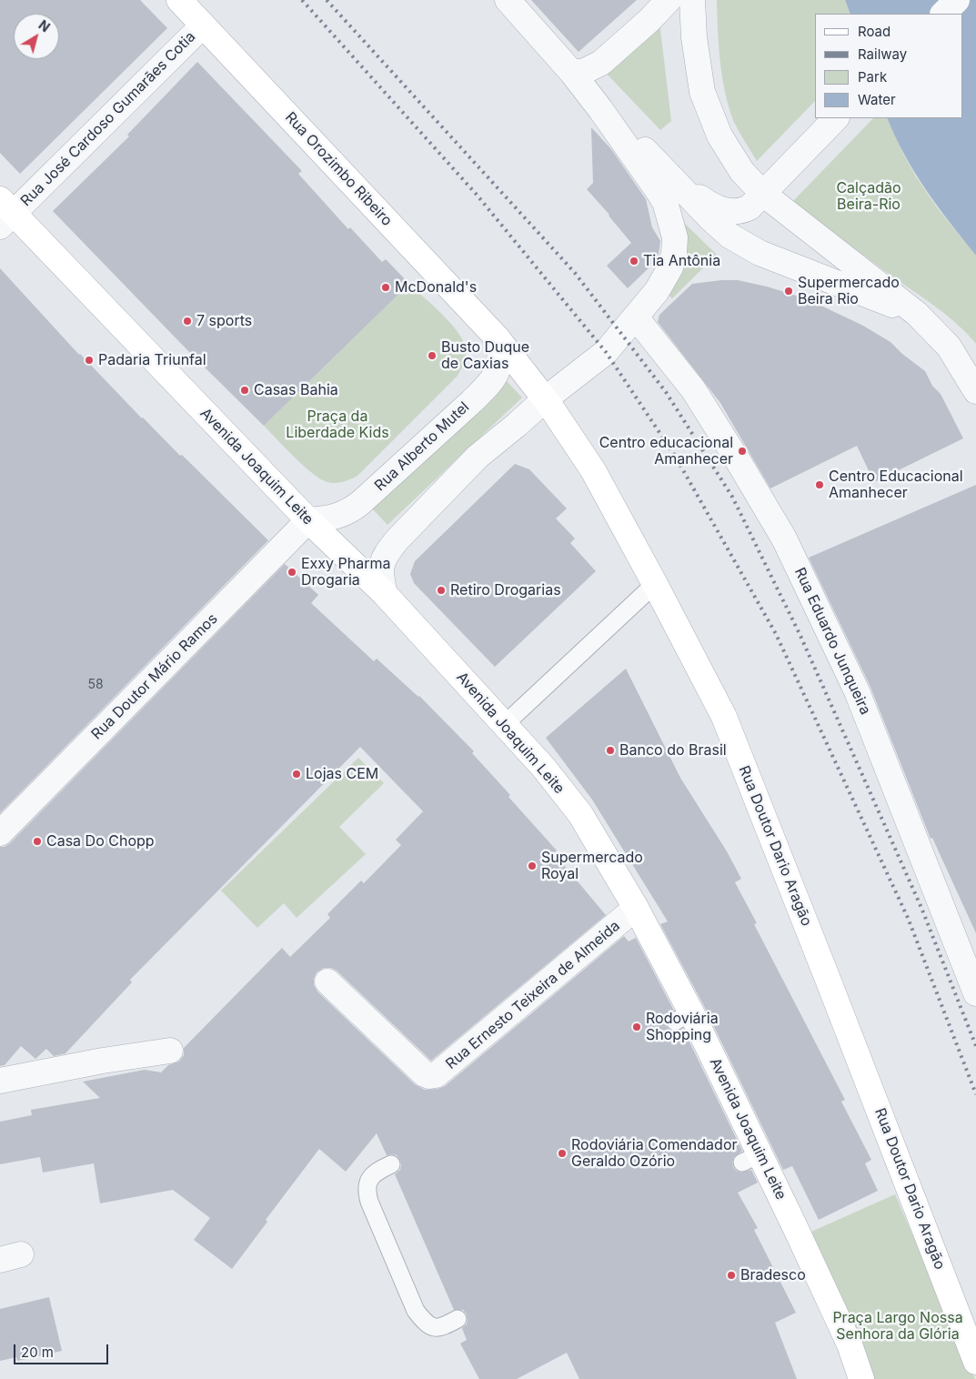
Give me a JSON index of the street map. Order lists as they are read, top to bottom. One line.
{"streets":{"main road":["Rua Orozimbo Ribeiro","Avenida Joaquim Leite","Rua Doutor Dario Aragão"],"street":["Rua José Cardoso Gumarães Cotia","Rua Alberto Mutel","Rua Eduardo Junqueira","Rua Doutor Mário Ramos","Rua Ernesto Teixeira de Almeida"]},"crossings":[["Rua José Cardoso Gumarães Cotia","Rua Orozimbo Ribeiro"],["Rua José Cardoso Gumarães Cotia","Avenida Joaquim Leite"],["Rua Orozimbo Ribeiro","Rua Alberto Mutel"],["Rua Orozimbo Ribeiro","Rua Doutor Dario Aragão"],["Rua Alberto Mutel","Avenida Joaquim Leite"],["Rua Alberto Mutel","Rua Doutor Mário Ramos"],["Rua Alberto Mutel","Rua Doutor Dario Aragão"],["Avenida Joaquim Leite","Rua Doutor Mário Ramos"],["Avenida Joaquim Leite","Rua Ernesto Teixeira de Almeida"]],"parks":["Calçadão Beira-Rio","Praça da Liberdade Kids","Praça Largo Nossa Senhora da Glória"],"places":["Tia Antônia","McDonald's","Supermercado Beira Rio","7 sports","Busto Duque de Caxias","Padaria Triunfal","Casas Bahia","Centro educacional Amanhecer","Centro Educacional Amanhecer","Exxy Pharma Drogaria","Retiro Drogarias","Banco do Brasil","Lojas CEM","Casa Do Chopp","Supermercado Royal","Rodoviária Shopping","Rodoviária Comendador Geraldo Ozório","Bradesco"],"house_numbers":["58"],"legend":["Road","Railway","Park","Water"],"scale_bar":"20 m","north":"top right"}
